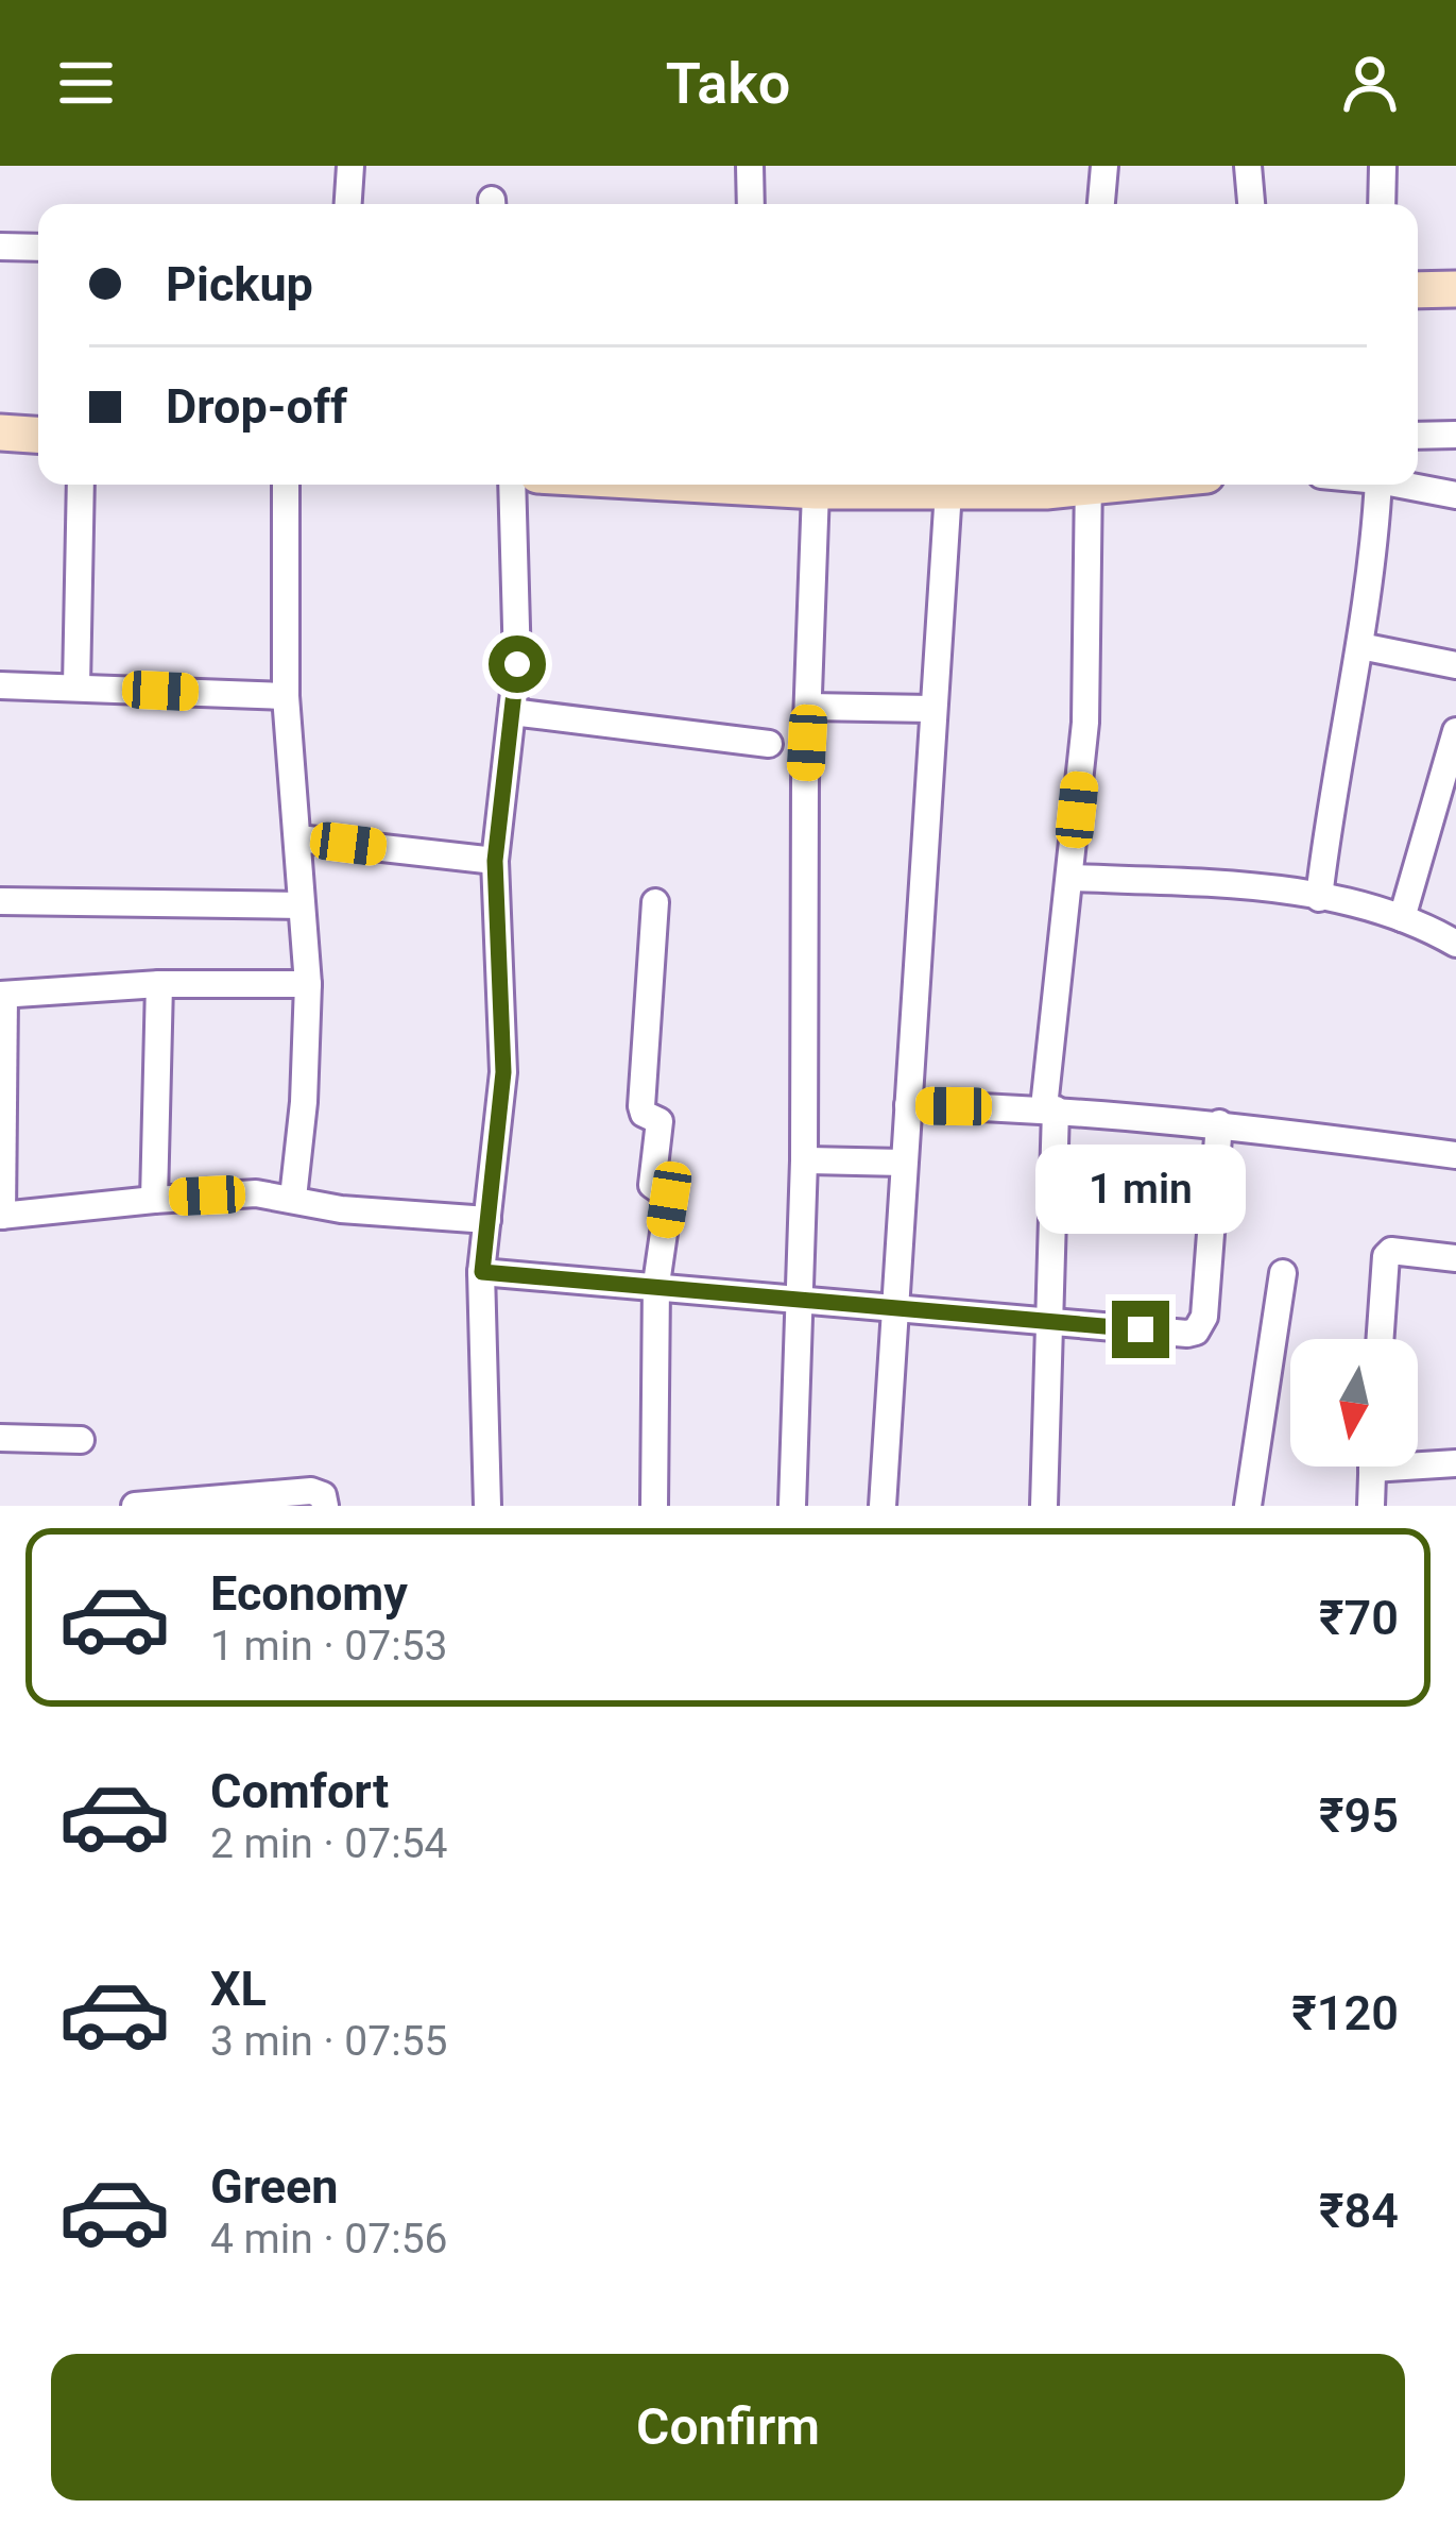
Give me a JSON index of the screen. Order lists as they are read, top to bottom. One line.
{"north":"bottom","page":{"header":"Tako","banner":["Pickup","Drop-off"],"bubble":"1 min","list":[{"name":"Economy","note":"1 min · 07:53","value":"₹70"},{"name":"Comfort","note":"2 min · 07:54","value":"₹95"},{"name":"XL","note":"3 min · 07:55","value":"₹120"},{"name":"Green","note":"4 min · 07:56","value":"₹84"}],"buttons":"Confirm"}}
